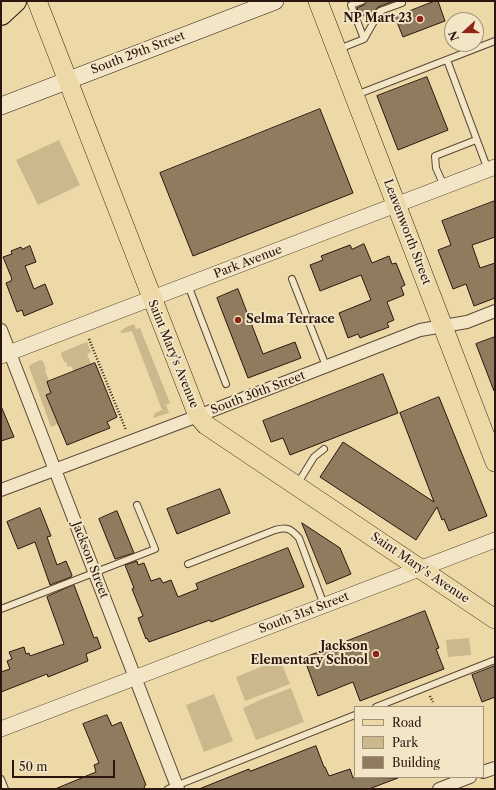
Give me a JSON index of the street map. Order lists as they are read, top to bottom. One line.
{"streets":{"main road":["South 29th Street","Leavenworth Street","Saint Mary's Avenue"],"street":["Park Avenue","South 30th Street","Jackson Street","South 31st Street"]},"crossings":[["South 29th Street","Saint Mary's Avenue"],["Leavenworth Street","Park Avenue"],["Leavenworth Street","South 30th Street"],["Park Avenue","Saint Mary's Avenue"],["Park Avenue","Jackson Street"],["Saint Mary's Avenue","South 30th Street"],["Saint Mary's Avenue","South 31st Street"],["South 30th Street","Jackson Street"],["Jackson Street","South 31st Street"]],"places":["NP Mart 23","Selma Terrace","Jackson Elementary School"],"legend":["Road","Park","Building"],"scale_bar":"50 m","north":"left"}
